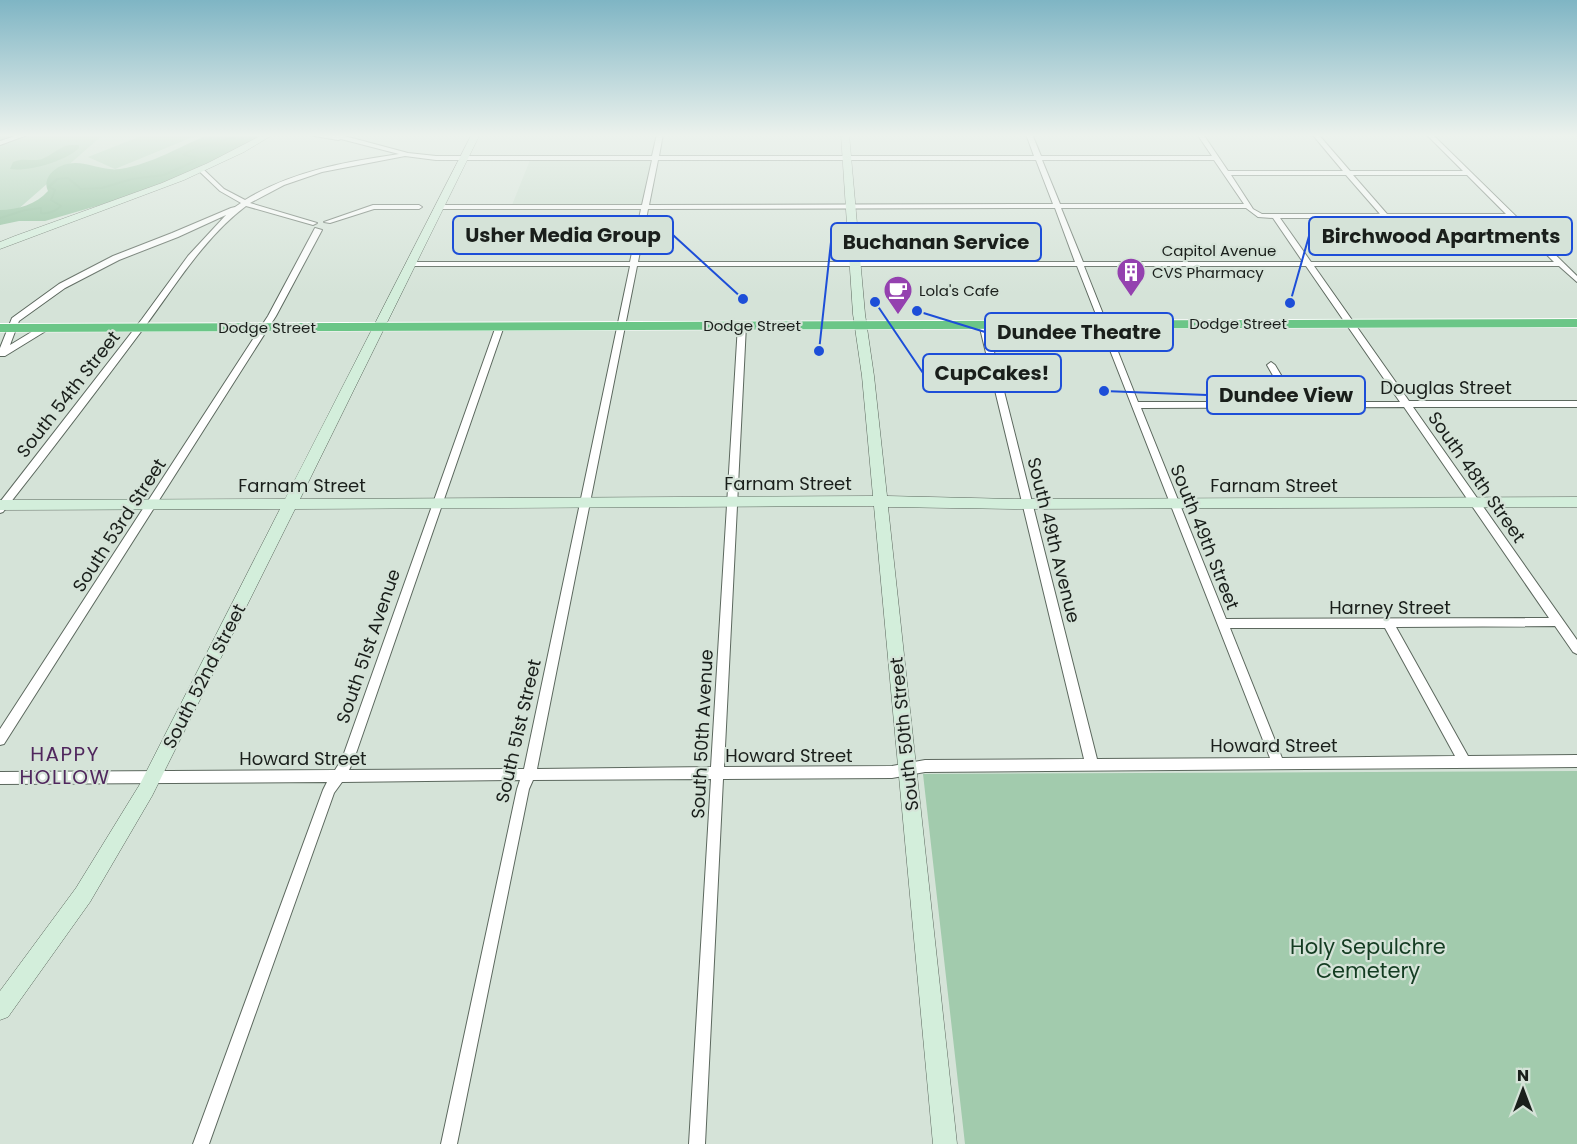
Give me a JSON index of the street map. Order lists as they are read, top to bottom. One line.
{"streets":{"highway":["Dodge Street"],"main road":["Farnam Street","South 52nd Street","South 50th Street"],"street":["Capitol Avenue","Douglas Street","South 54th Street","South 48th Street","South 53rd Street","South 49th Street","South 49th Avenue","Harney Street","South 51st Avenue","South 51st Street","South 50th Avenue","Howard Street"]},"crossings":[["Capitol Avenue","South 48th Street"],["Capitol Avenue","South 49th Street"],["Capitol Avenue","South 52nd Street"],["Capitol Avenue","South 51st Street"],["Capitol Avenue","South 50th Street"],["Dodge Street","South 54th Street"],["Dodge Street","South 48th Street"],["Dodge Street","South 53rd Street"],["Dodge Street","South 49th Street"],["Dodge Street","South 49th Avenue"],["Dodge Street","South 51st Avenue"],["Dodge Street","South 52nd Street"],["Dodge Street","South 51st Street"],["Dodge Street","South 50th Avenue"],["Dodge Street","South 50th Street"],["Douglas Street","South 48th Street"],["Douglas Street","South 49th Street"],["South 54th Street","Farnam Street"],["South 48th Street","Farnam Street"],["South 48th Street","Harney Street"],["Farnam Street","South 53rd Street"],["Farnam Street","South 49th Street"],["Farnam Street","South 49th Avenue"],["Farnam Street","South 51st Avenue"],["Farnam Street","South 52nd Street"],["Farnam Street","South 51st Street"],["Farnam Street","South 50th Avenue"],["Farnam Street","South 50th Street"],["South 49th Street","Harney Street"],["South 49th Street","Howard Street"],["South 49th Avenue","Howard Street"],["South 51st Avenue","Howard Street"],["South 52nd Street","Howard Street"],["South 51st Street","Howard Street"],["South 50th Avenue","Howard Street"],["South 50th Street","Howard Street"]],"districts":["HAPPY HOLLOW"],"parks":["Holy Sepulchre Cemetery"],"places":{"building":["CVS Pharmacy"],"other":["Usher Media Group","CupCakes!","Birchwood Apartments","Dundee Theatre","Buchanan Service","Dundee View"],"cafe":["Lola's Cafe"]},"north":"top"}
